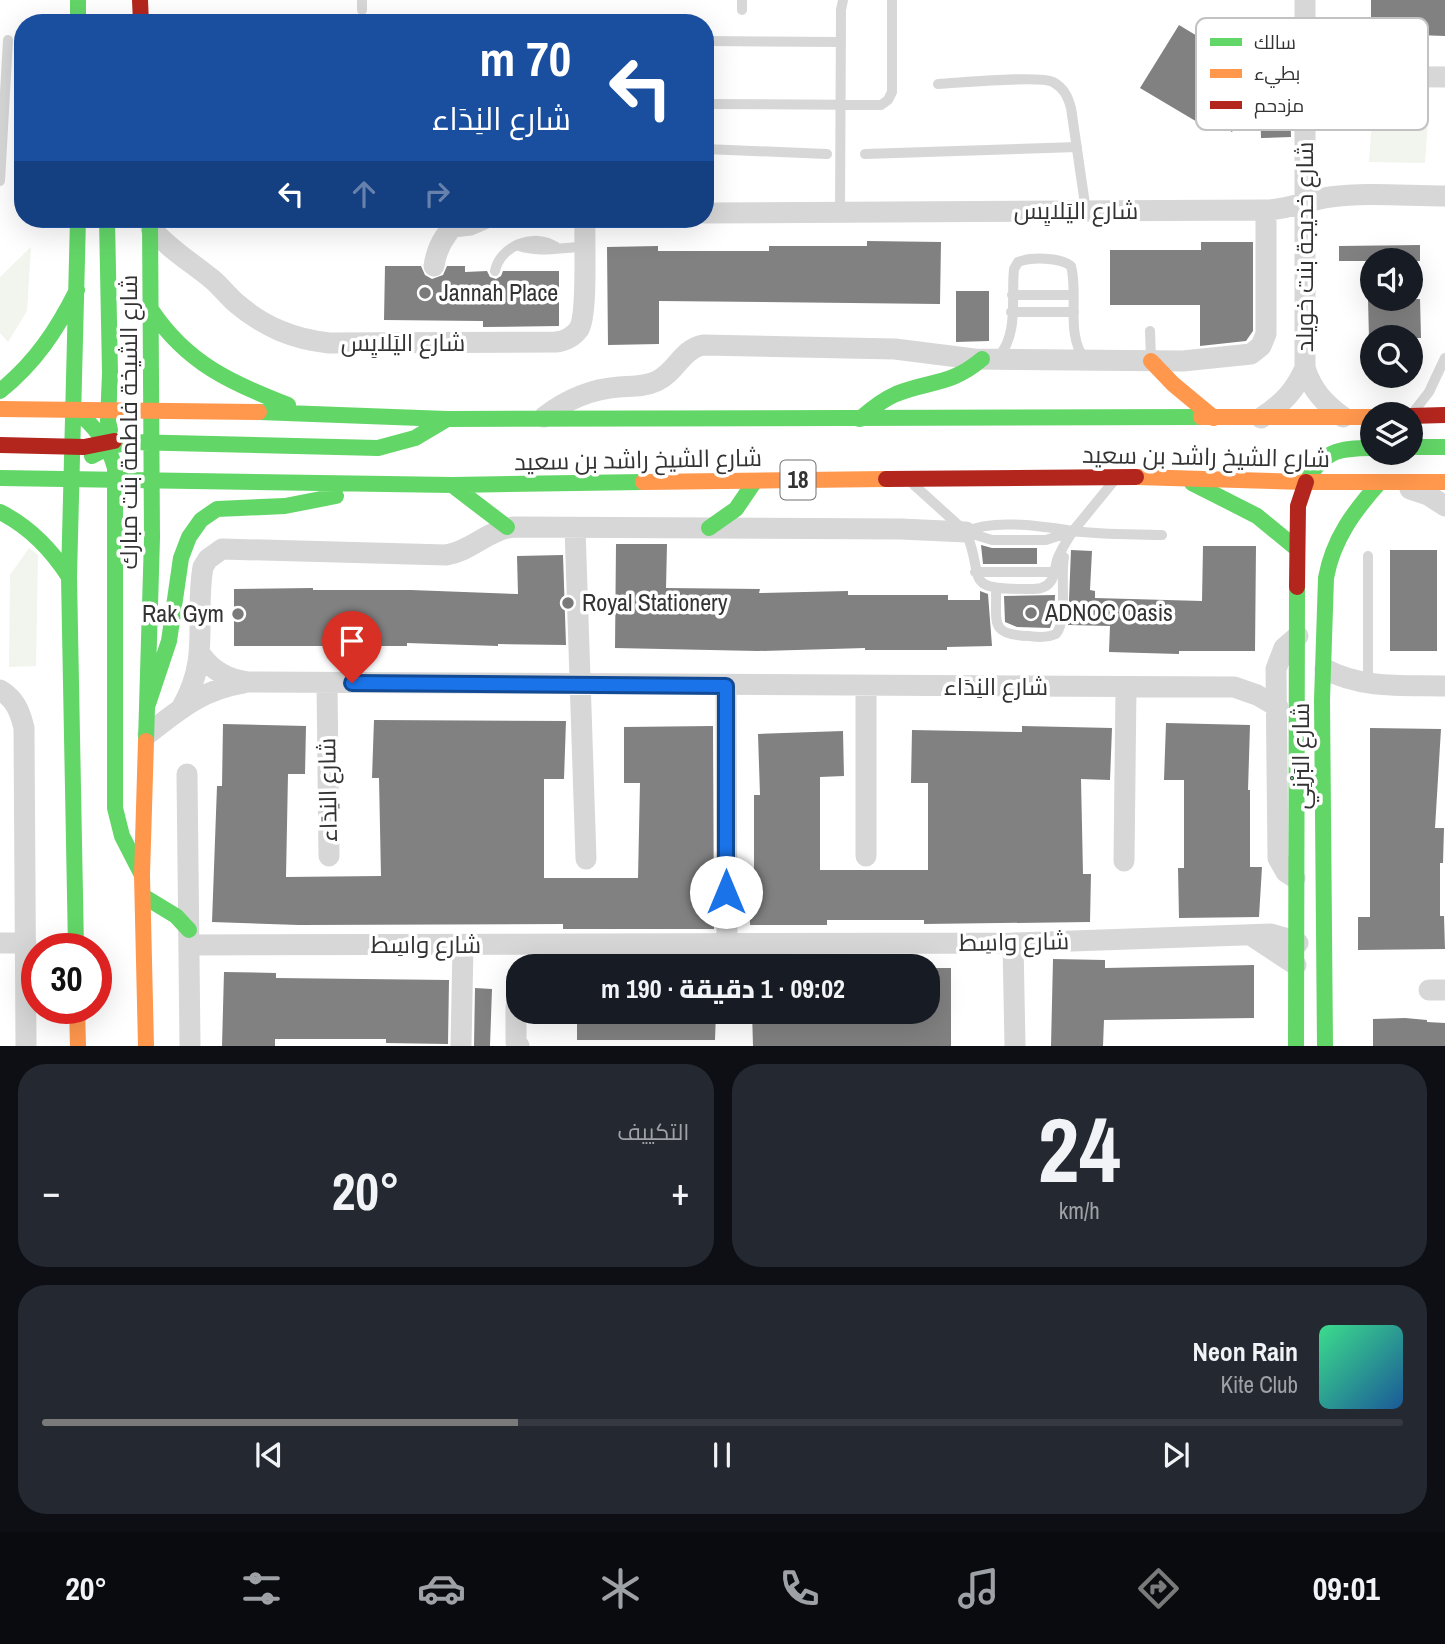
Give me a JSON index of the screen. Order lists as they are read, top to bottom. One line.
{"streets":{"main road":["شارع الشيخة فاطمة بنت مبارك","شارع الشيخ راشد بن سعيد","18","شارع البَرْنِي"],"street":["شارع اليَلايِس","شارع خديجة بنت خويلد","شارع النِدَاء","شارع واسِط"]},"crossings":[["شارع اليَلايِس","شارع خديجة بنت خويلد"],["شارع خديجة بنت خويلد","شارع الشيخ راشد بن سعيد"],["شارع الشيخة فاطمة بنت مبارك","شارع الشيخ راشد بن سعيد"],["شارع الشيخة فاطمة بنت مبارك","شارع النِدَاء"],["شارع الشيخ راشد بن سعيد","شارع البَرْنِي"],["شارع البَرْنِي","شارع واسِط"]],"places":["Jannah Place","Royal Stationery","ADNOC Oasis","Rak Gym"],"legend":["سالك","بطيء","مزدحم"],"page":{"turn":["70 m","شارع النِدَاء"],"limit":"30","trip":"09:02 · 1 دقيقة · 190 m","tile":[["24","km/h"],"التكييف"],"heat":["−","20°","+"],"song":["Neon Rain","Kite Club"],"tabs":["09:01","20°"]}}
